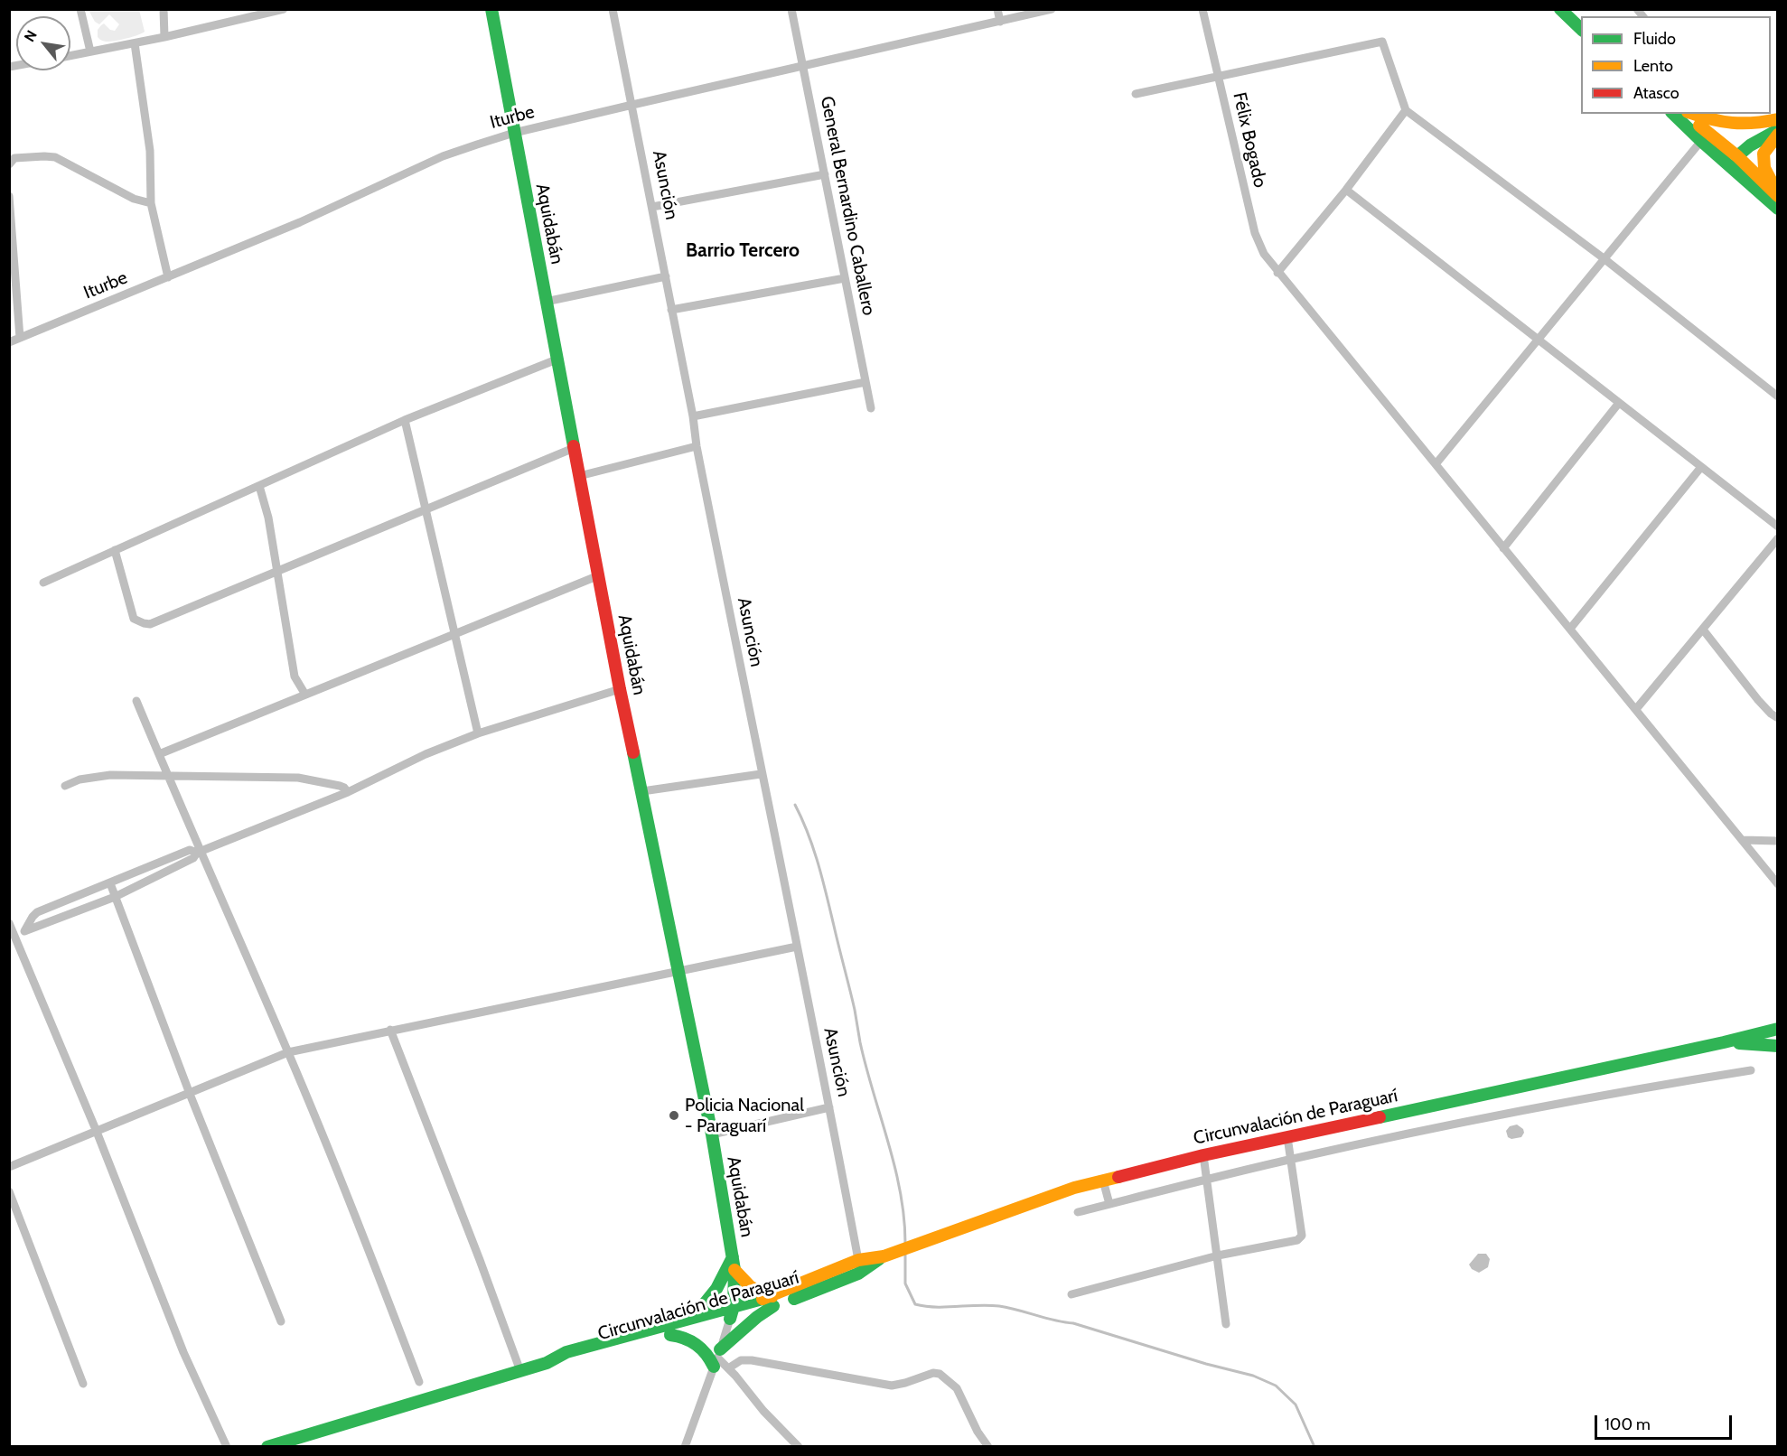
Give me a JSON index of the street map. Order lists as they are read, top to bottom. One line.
{"streets":{"main road":["Aquidabán","Circunvalación de Paraguarí"],"street":["Iturbe","Félix Bogado","Asunción","General Bernardino Caballero"]},"crossings":[["Iturbe","Asunción"],["Iturbe","General Bernardino Caballero"],["Iturbe","Aquidabán"],["Asunción","Circunvalación de Paraguarí"],["Aquidabán","Circunvalación de Paraguarí"]],"districts":["Barrio Tercero"],"places":["Policia Nacional - Paraguarí"],"legend":["Fluido","Lento","Atasco"],"scale_bar":"100 m","north":"top left"}
